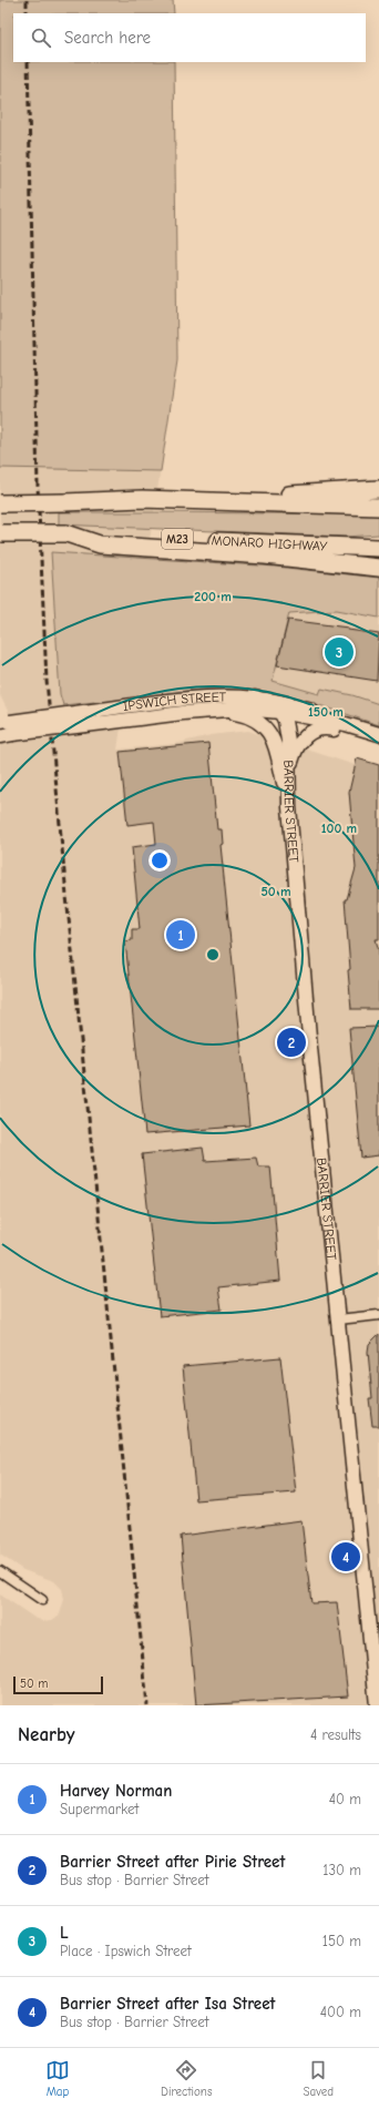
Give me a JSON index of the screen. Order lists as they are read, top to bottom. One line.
{"streets":{"highway":["M23","MONARO HIGHWAY"],"street":["IPSWICH STREET","BARRIER STREET"]},"crossings":[["IPSWICH STREET","BARRIER STREET"]],"scale_bar":"50 m","page":{"search":"Search here","pins":["3","1","2","4"],"scale":"50 m","heading":["Nearby","4 results"],"list":[{"mark":"1","name":"Harvey Norman","note":"Supermarket","value":"40 m"},{"mark":"2","name":"Barrier Street after Pirie Street","note":"Bus stop · Barrier Street","value":"130 m"},{"mark":"3","name":"L","note":"Place · Ipswich Street","value":"150 m"},{"mark":"4","name":"Barrier Street after Isa Street","note":"Bus stop · Barrier Street","value":"400 m"}],"nav":["Map","Directions","Saved"]},"rings":["200 m","150 m","100 m","50 m"]}
